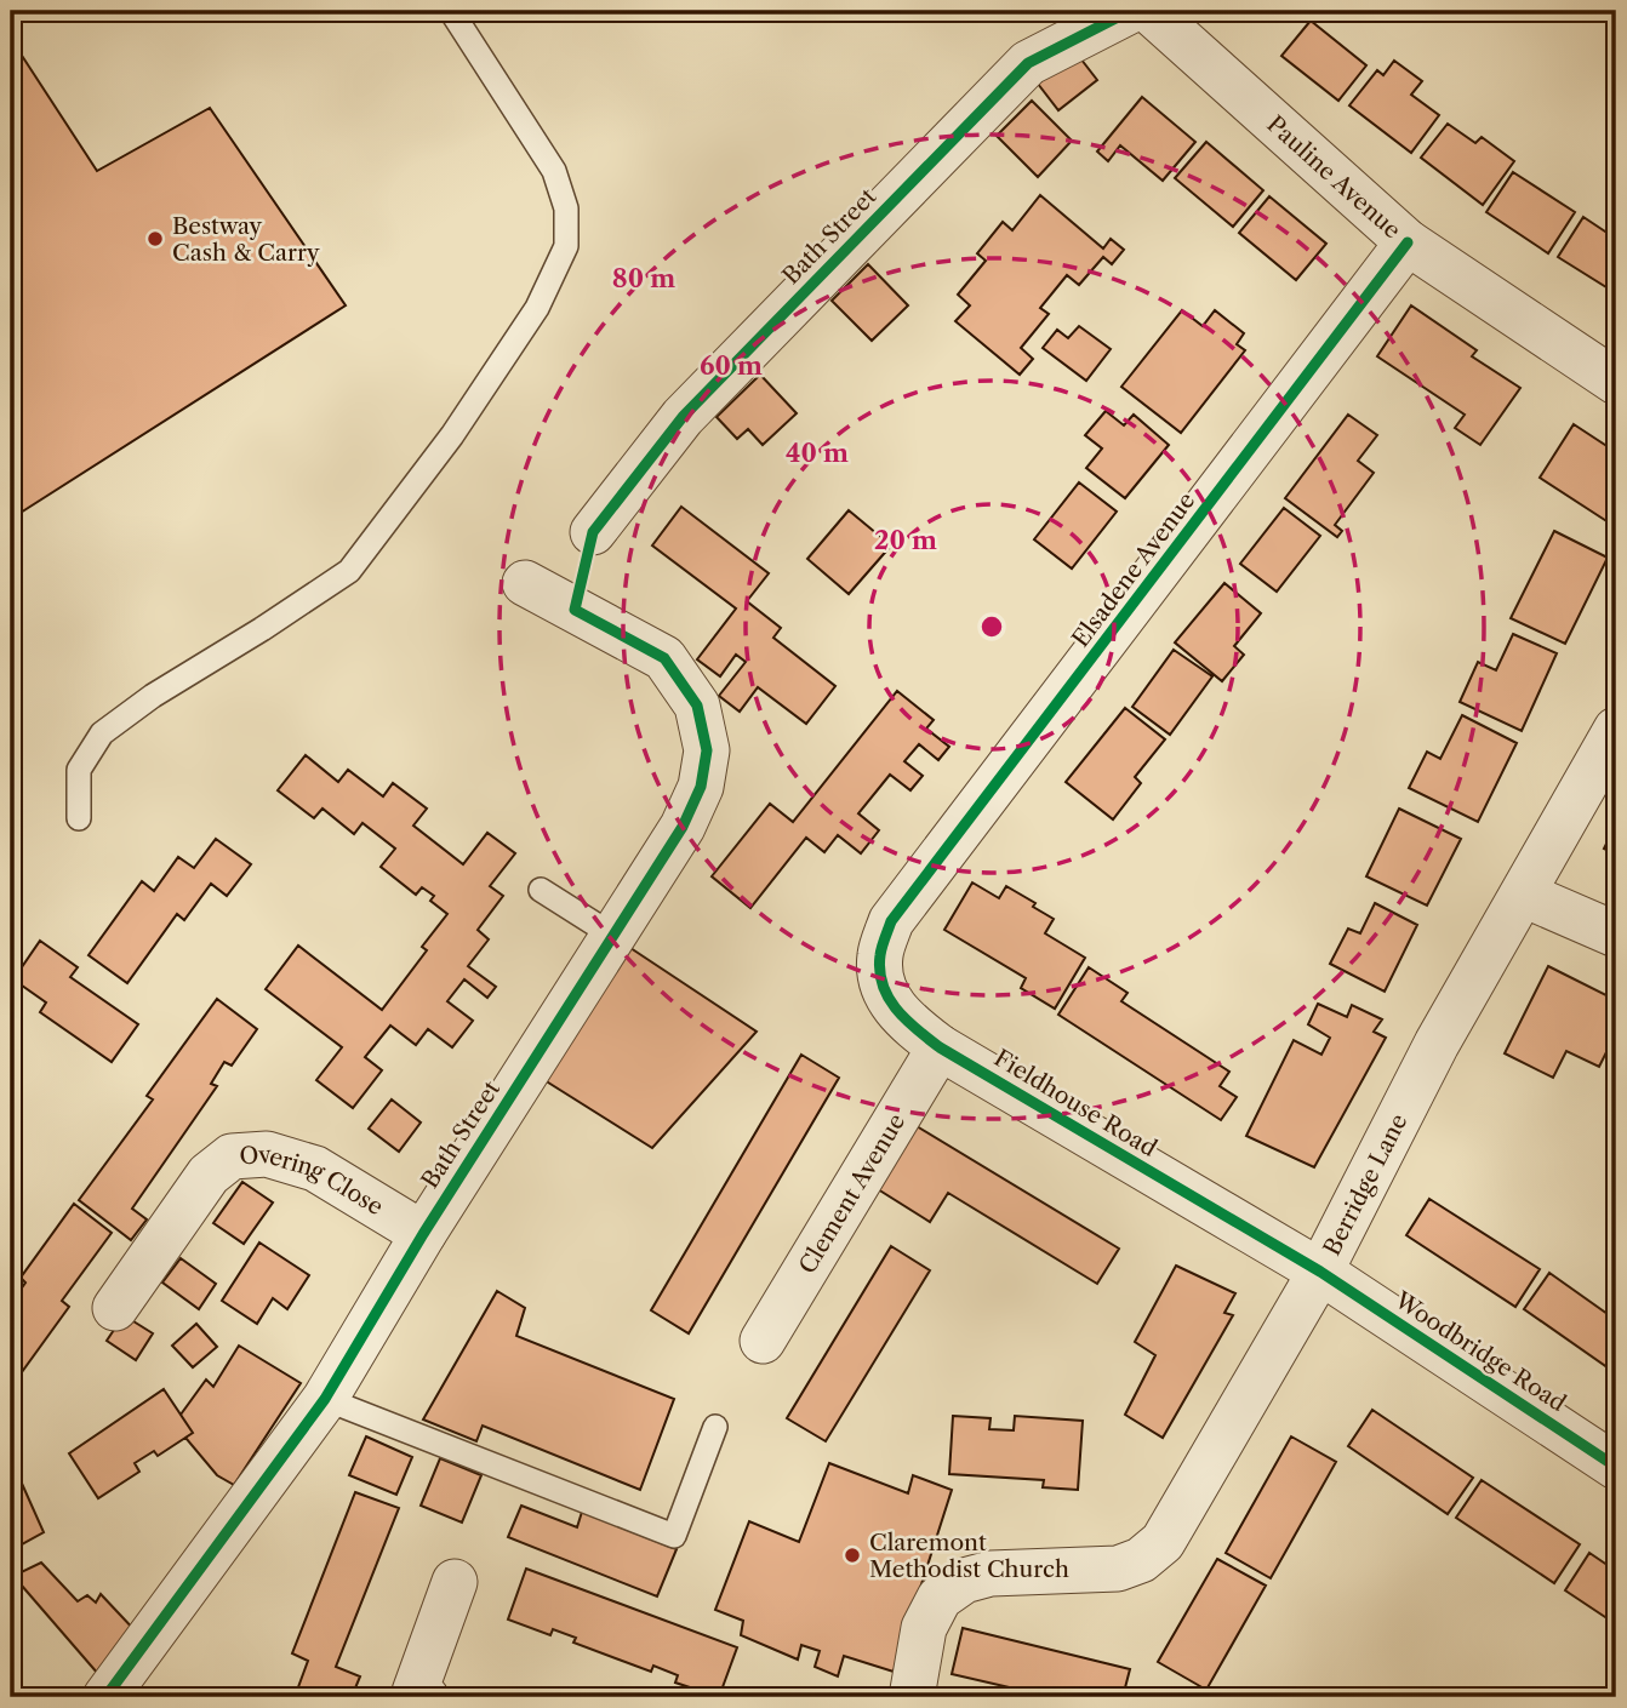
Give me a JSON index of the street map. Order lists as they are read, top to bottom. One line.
{"streets":{"street":["Pauline Avenue","Bath Street","Elsadene Avenue","Fieldhouse Road","Berridge Lane","Overing Close","Clement Avenue","Woodbridge Road"]},"crossings":[["Pauline Avenue","Elsadene Avenue"],["Bath Street","Overing Close"],["Elsadene Avenue","Fieldhouse Road"],["Fieldhouse Road","Berridge Lane"],["Fieldhouse Road","Clement Avenue"],["Fieldhouse Road","Woodbridge Road"],["Berridge Lane","Woodbridge Road"]],"places":["Bestway Cash & Carry","Claremont Methodist Church"],"rings":["80 m","60 m","40 m","20 m"]}
